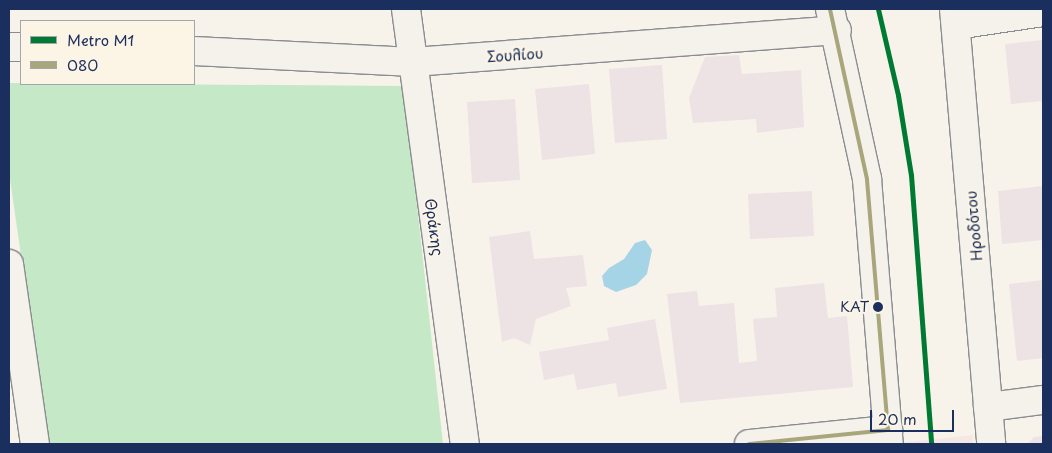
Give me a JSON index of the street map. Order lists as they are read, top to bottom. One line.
{"streets":{"street":["Σουλίου","Ηροδότου","Θράκης"]},"crossings":[["Σουλίου","Θράκης"]],"places":["ΚΑΤ"],"lines":["metro line Μ1","transit line 080"],"legend":["Metro Μ1","080"],"scale_bar":"20 m"}
